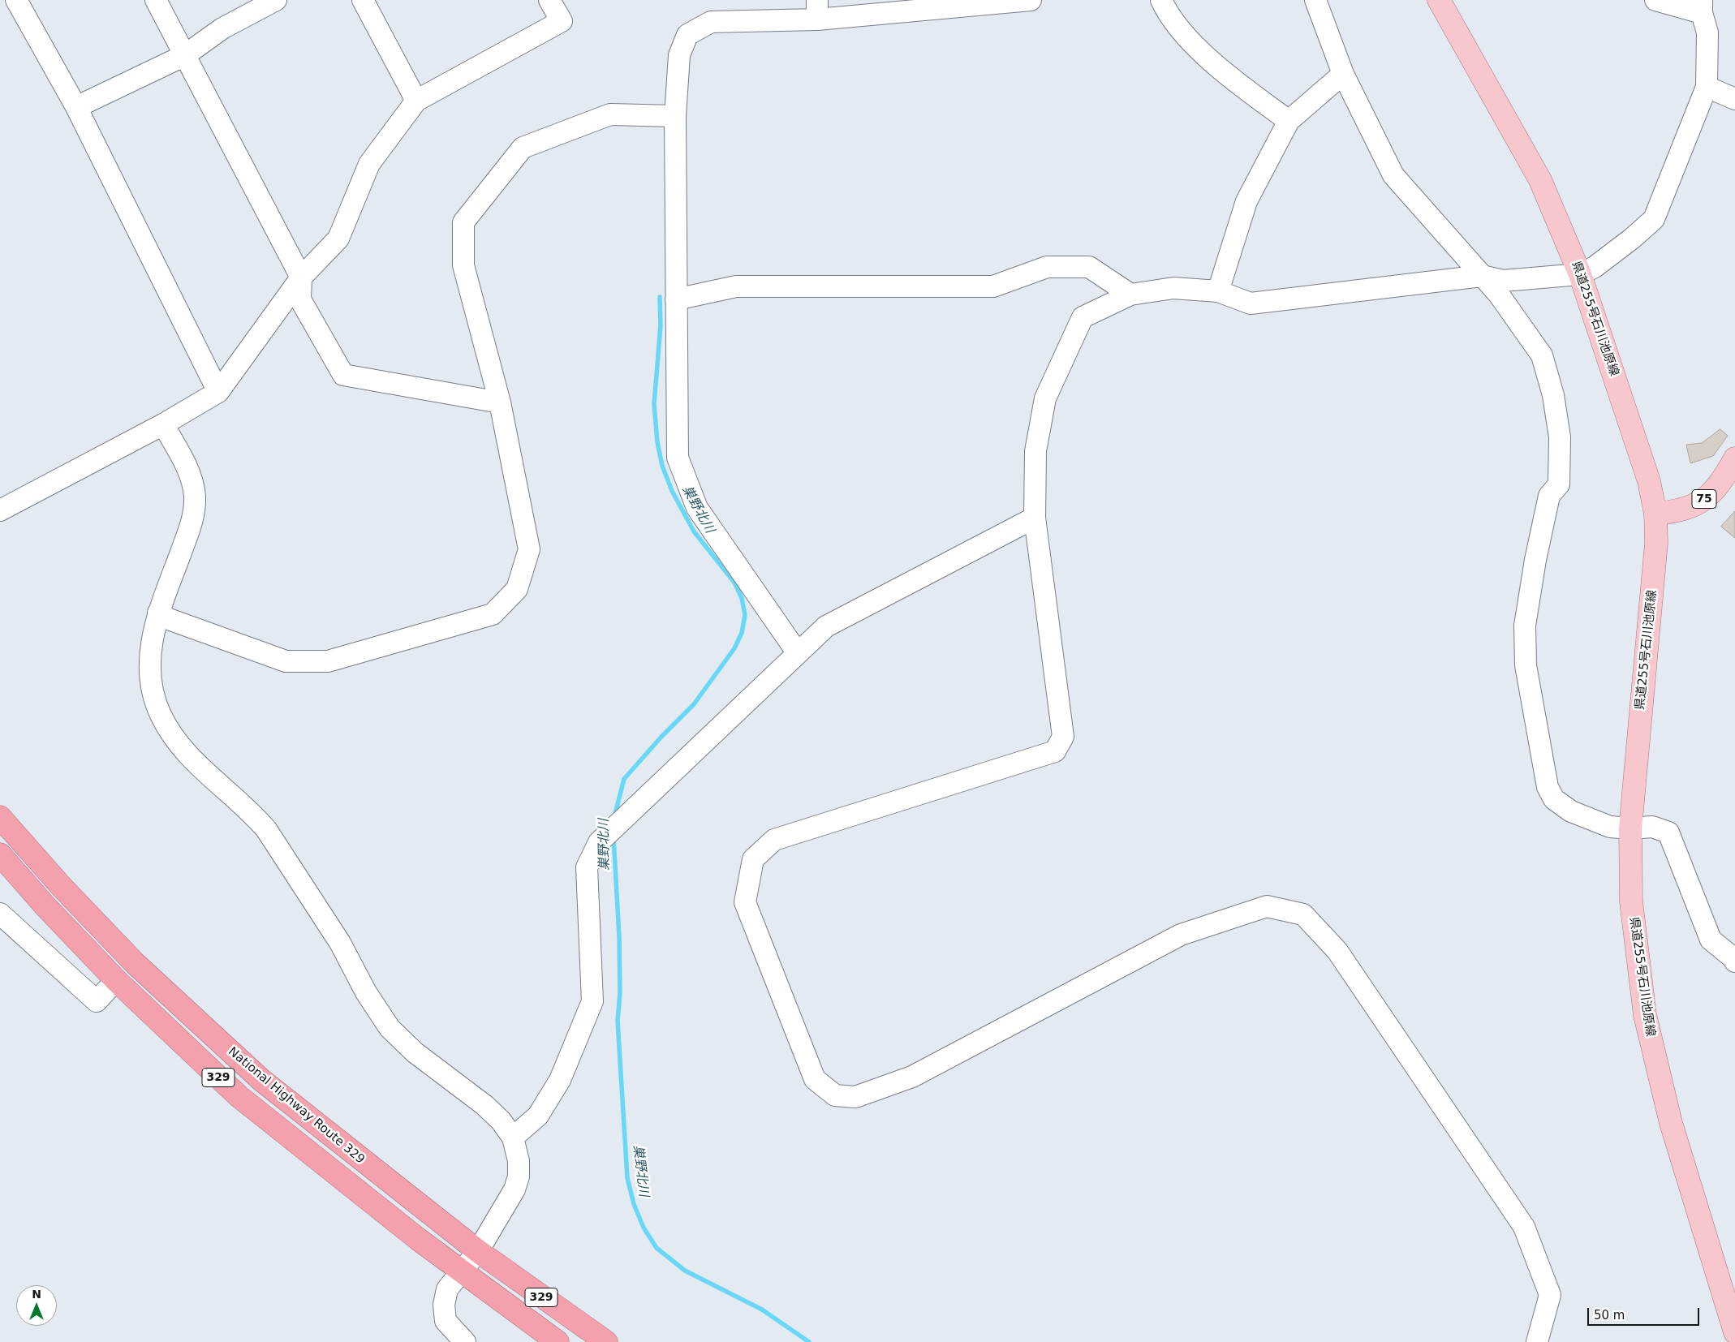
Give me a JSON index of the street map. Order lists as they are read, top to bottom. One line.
{"streets":{"highway":["329","National Highway Route 329"],"main road":["県道255号石川池原線","75"]},"crossings":[["県道255号石川池原線","75"]],"water":["巣野北川"],"scale_bar":"50 m","north":"top"}
